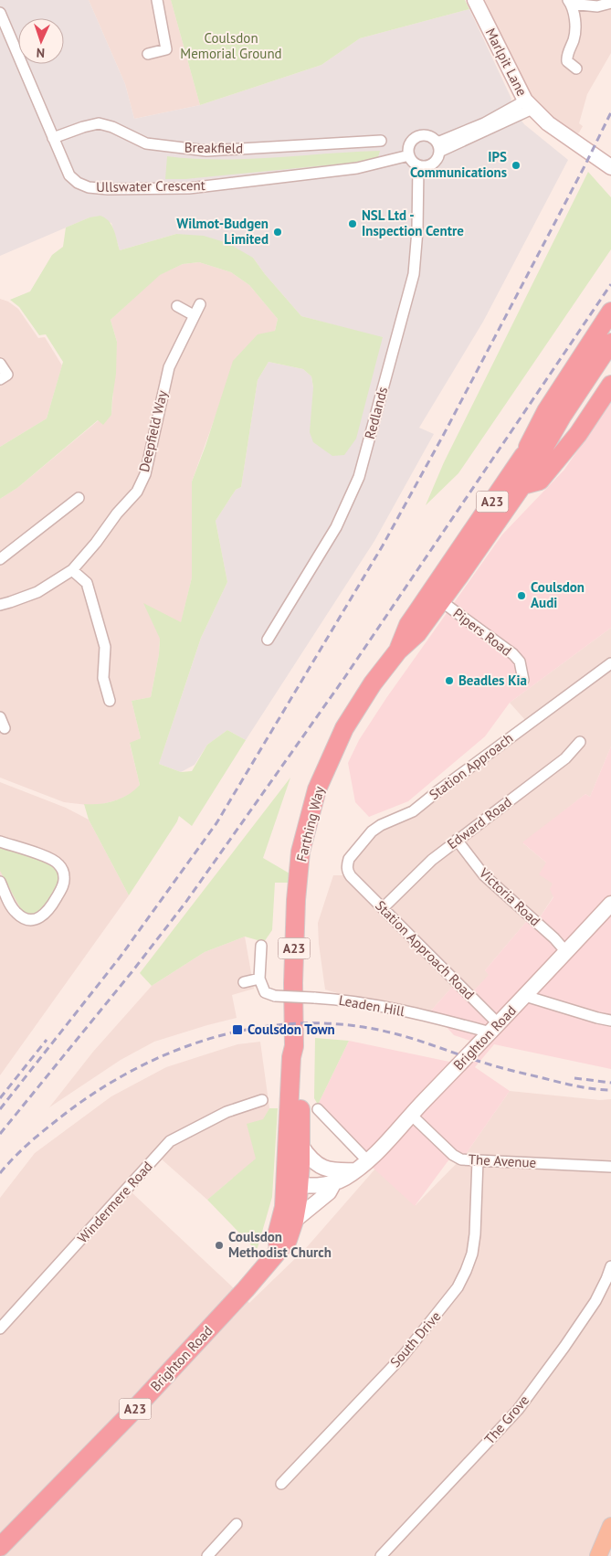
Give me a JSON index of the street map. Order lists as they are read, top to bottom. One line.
{"streets":{"highway":["A23","Farthing Way","Brighton Road"],"main road":["Marlpit Lane"],"street":["Breakfield","Ullswater Crescent","Redlands","Deepfield Way","Pipers Road","Station Approach","Edward Road","Victoria Road","Station Approach Road","Leaden Hill","The Avenue","Windermere Road","South Drive","The Grove"]},"crossings":[["Breakfield","Ullswater Crescent"],["Ullswater Crescent","Redlands"],["A23","Farthing Way"],["A23","Brighton Road"],["Pipers Road","Farthing Way"],["Station Approach","Station Approach Road"],["Edward Road","Victoria Road"],["Edward Road","Station Approach Road"],["Farthing Way","Brighton Road"],["Victoria Road","Brighton Road"],["Station Approach Road","Leaden Hill"],["Station Approach Road","Brighton Road"],["Leaden Hill","Brighton Road"],["Brighton Road","The Avenue"],["The Avenue","South Drive"]],"parks":["Coulsdon Memorial Ground"],"places":{"other":["IPS Communications","NSL Ltd - Inspection Centre","Wilmot-Budgen Limited","Coulsdon Audi","Beadles Kia","Coulsdon Methodist Church"],"transit":["Coulsdon Town"]},"north":"bottom"}
